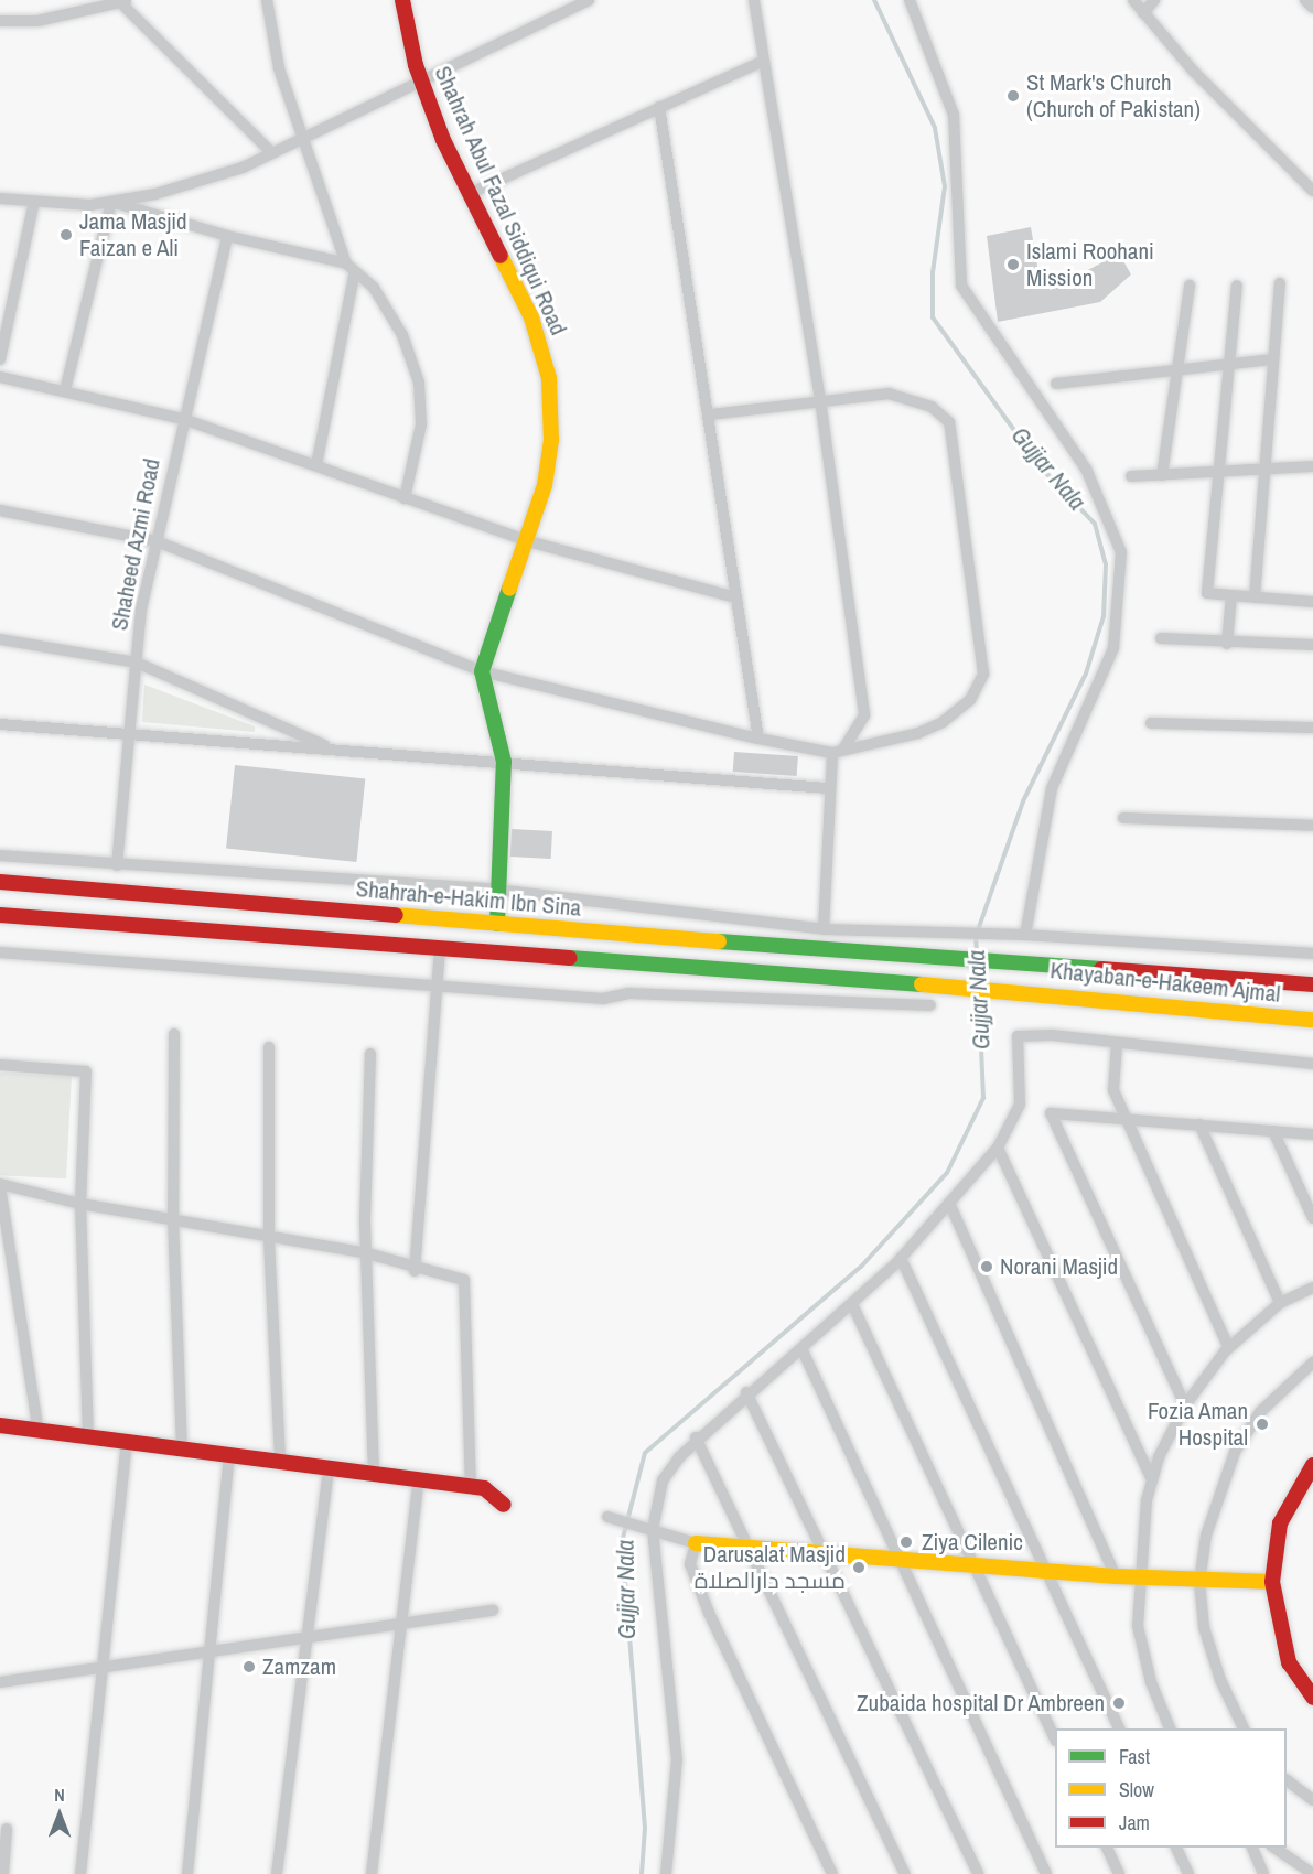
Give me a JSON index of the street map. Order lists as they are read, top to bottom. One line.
{"streets":{"main road":["Shahrah Abul Fazal Siddiqui Road","Shahrah-e-Hakim Ibn Sina","Khayaban-e-Hakeem Ajmal"],"street":["Shaheed Azmi Road"]},"crossings":[["Shahrah-e-Hakim Ibn Sina","Khayaban-e-Hakeem Ajmal"]],"water":["Gujjar Nala"],"places":["St Mark's Church (Church of Pakistan)","Jama Masjid Faizan e Ali","Islami Roohani Mission","Norani Masjid","Fozia Aman Hospital","Ziya Cilenic","Darusalat Masjid مسجد دارالصلاة","Zamzam","Zubaida hospital Dr Ambreen"],"legend":["Fast","Slow","Jam"],"north":"top"}
